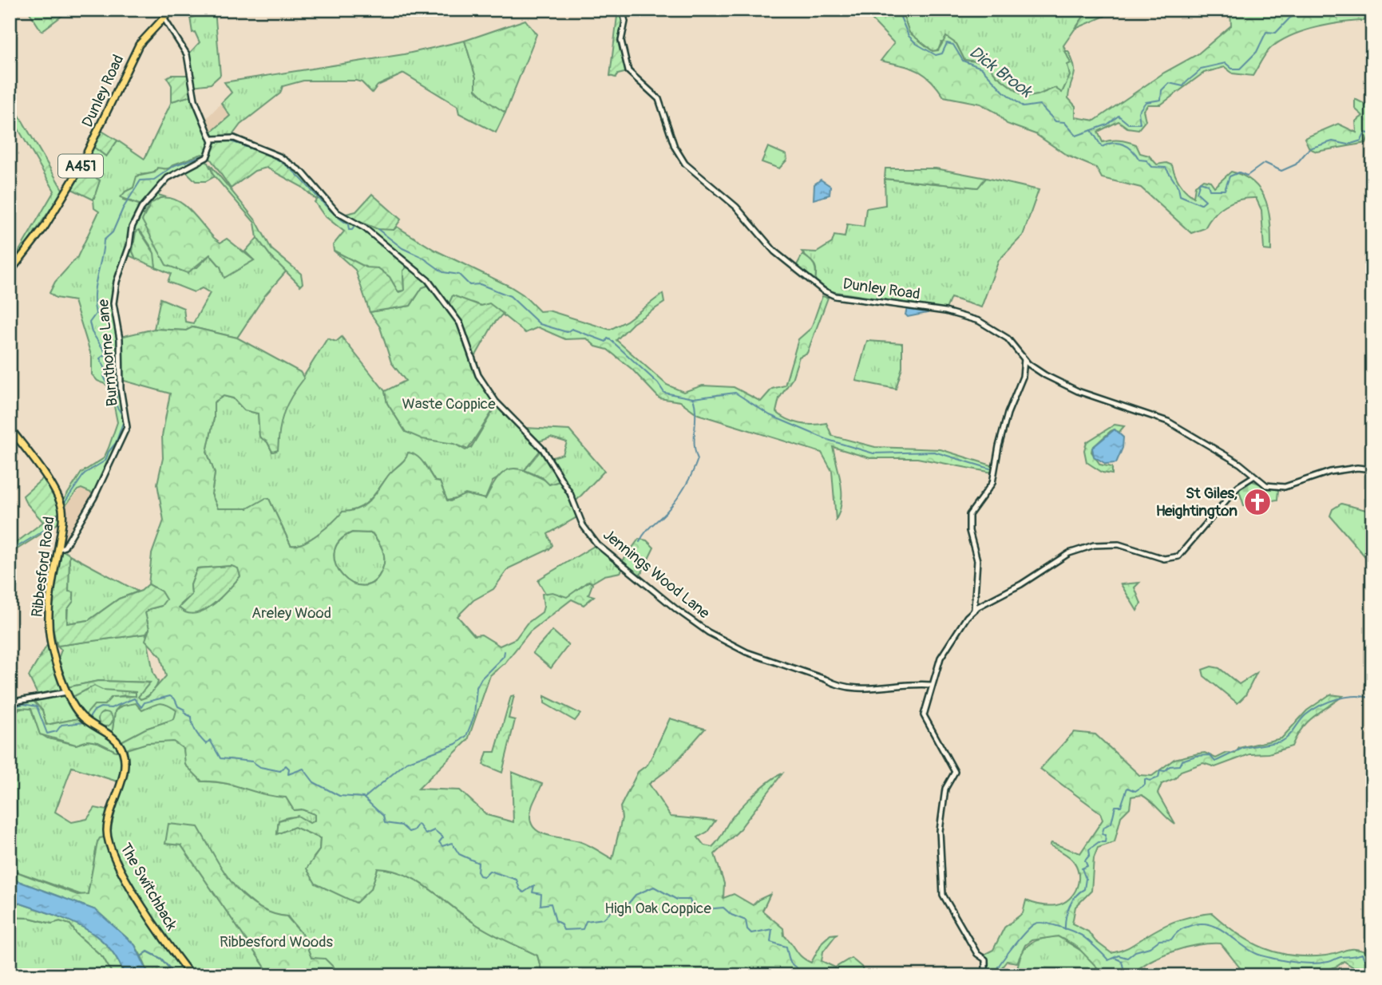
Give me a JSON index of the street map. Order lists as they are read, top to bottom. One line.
{"streets":{"main road":["Dunley Road","A451","Ribbesford Road","The Switchback"],"street":["Burnthorne Lane","Jennings Wood Lane"]},"crossings":[["Burnthorne Lane","Ribbesford Road"],["Burnthorne Lane","Jennings Wood Lane"],["Ribbesford Road","The Switchback"]],"water":["Dick Brook"],"parks":["Waste Coppice","Areley Wood","High Oak Coppice","Ribbesford Woods"],"places":{"church":["St Giles, Heightington"]}}
